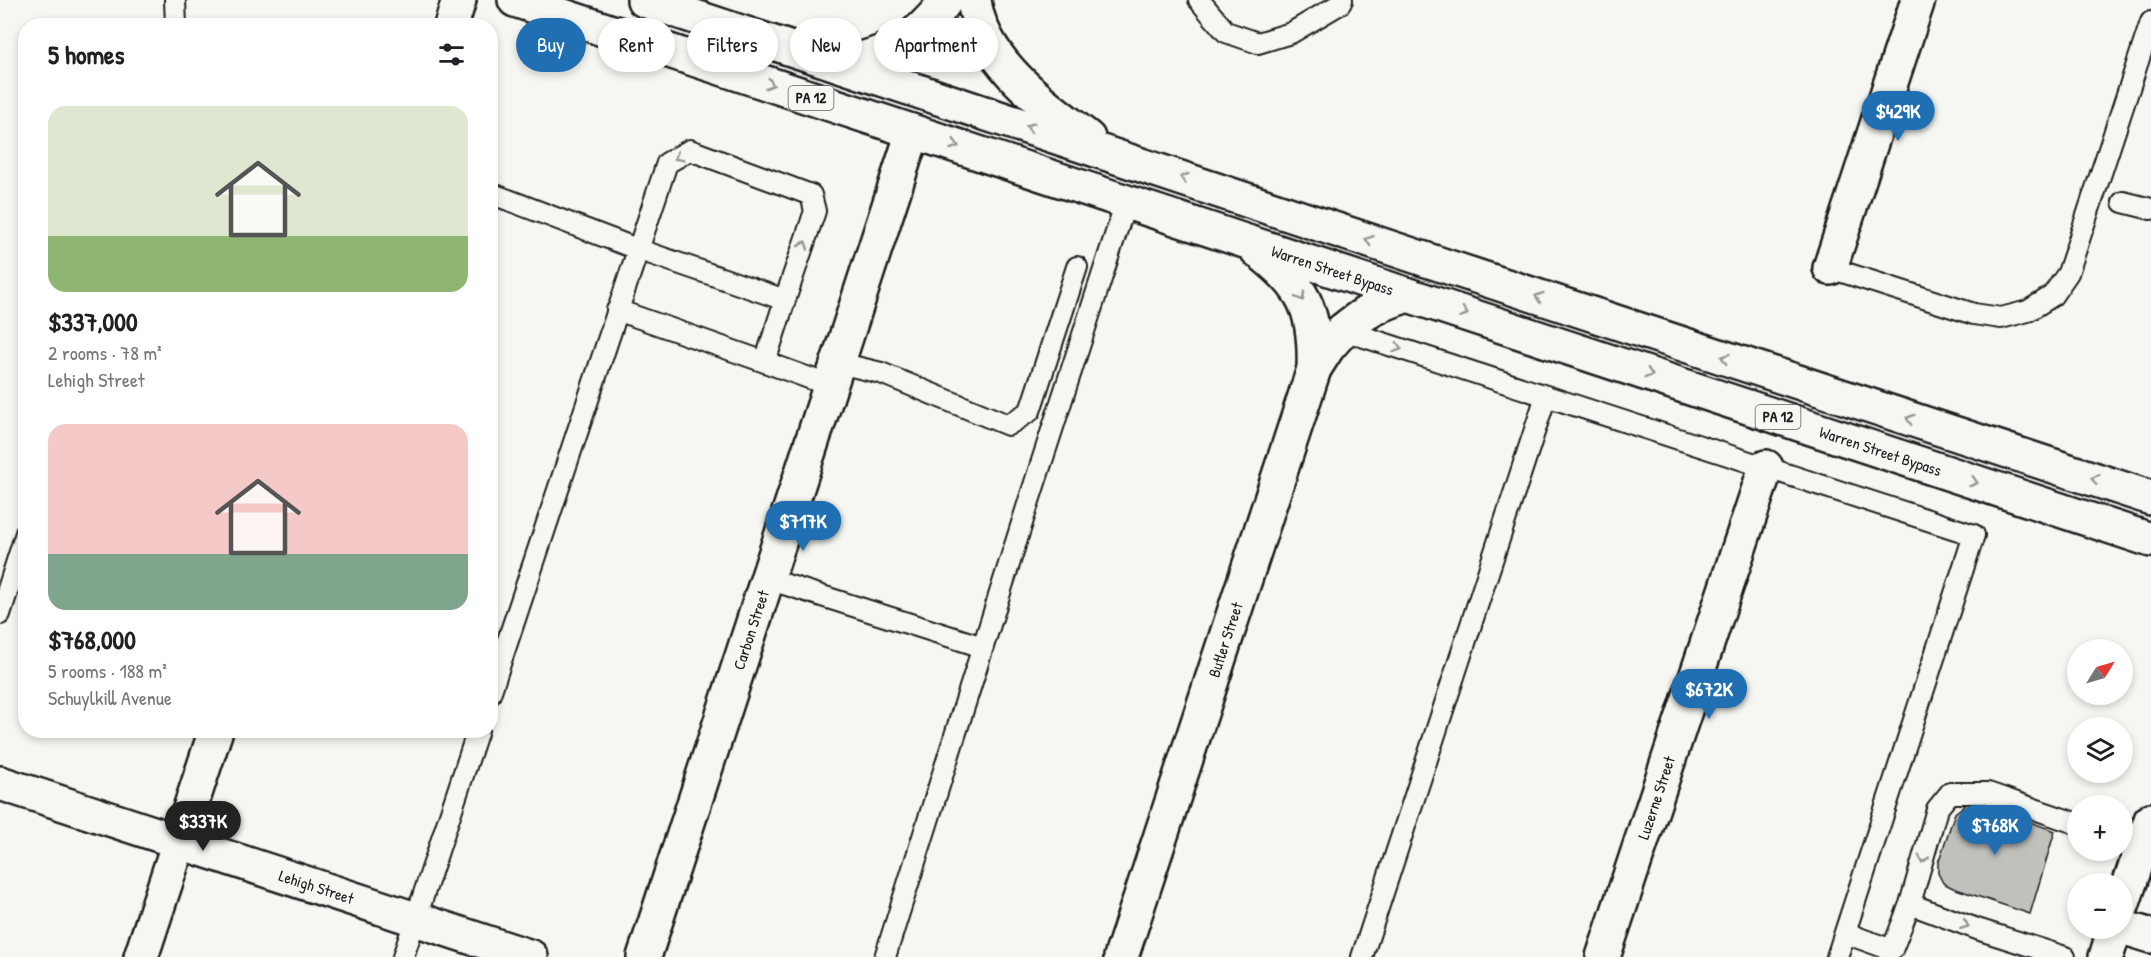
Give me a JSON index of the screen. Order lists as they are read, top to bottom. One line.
{"streets":{"main road":["PA 12","Warren Street Bypass","Carbon Street","Butler Street","Luzerne Street","Lehigh Street"]},"crossings":[["Warren Street Bypass","Carbon Street"],["Warren Street Bypass","Butler Street"]],"north":"top right","page":{"chip":["Buy","Rent","Filters","New","Apartment"],"heading":"5 homes","list":[{"name":"$337,000","note":"2 rooms · 78 m² · Lehigh Street"},{"name":"$768,000","note":"5 rooms · 188 m² · Schuylkill Avenue"}],"price":["$429K","$717K","$672K","$337K","$768K"],"map_buttons":["+","−"]}}
